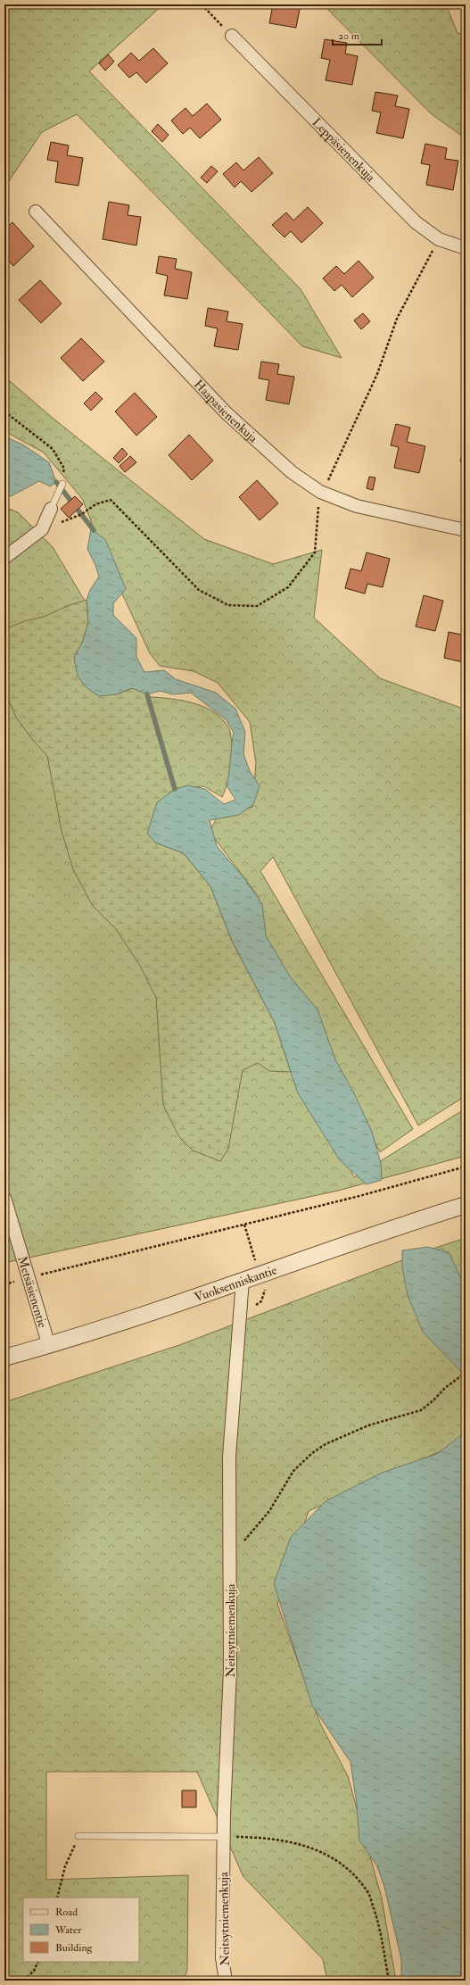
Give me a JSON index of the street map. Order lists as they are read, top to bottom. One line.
{"streets":{"street":["Leppäsienenkuja","Haapasienenkuja","Vuoksenniskantie","Metsäsienentie","Neitsytniemenkuja"]},"crossings":[["Vuoksenniskantie","Metsäsienentie"],["Vuoksenniskantie","Neitsytniemenkuja"]],"legend":["Road","Water","Building"],"scale_bar":"20 m"}
